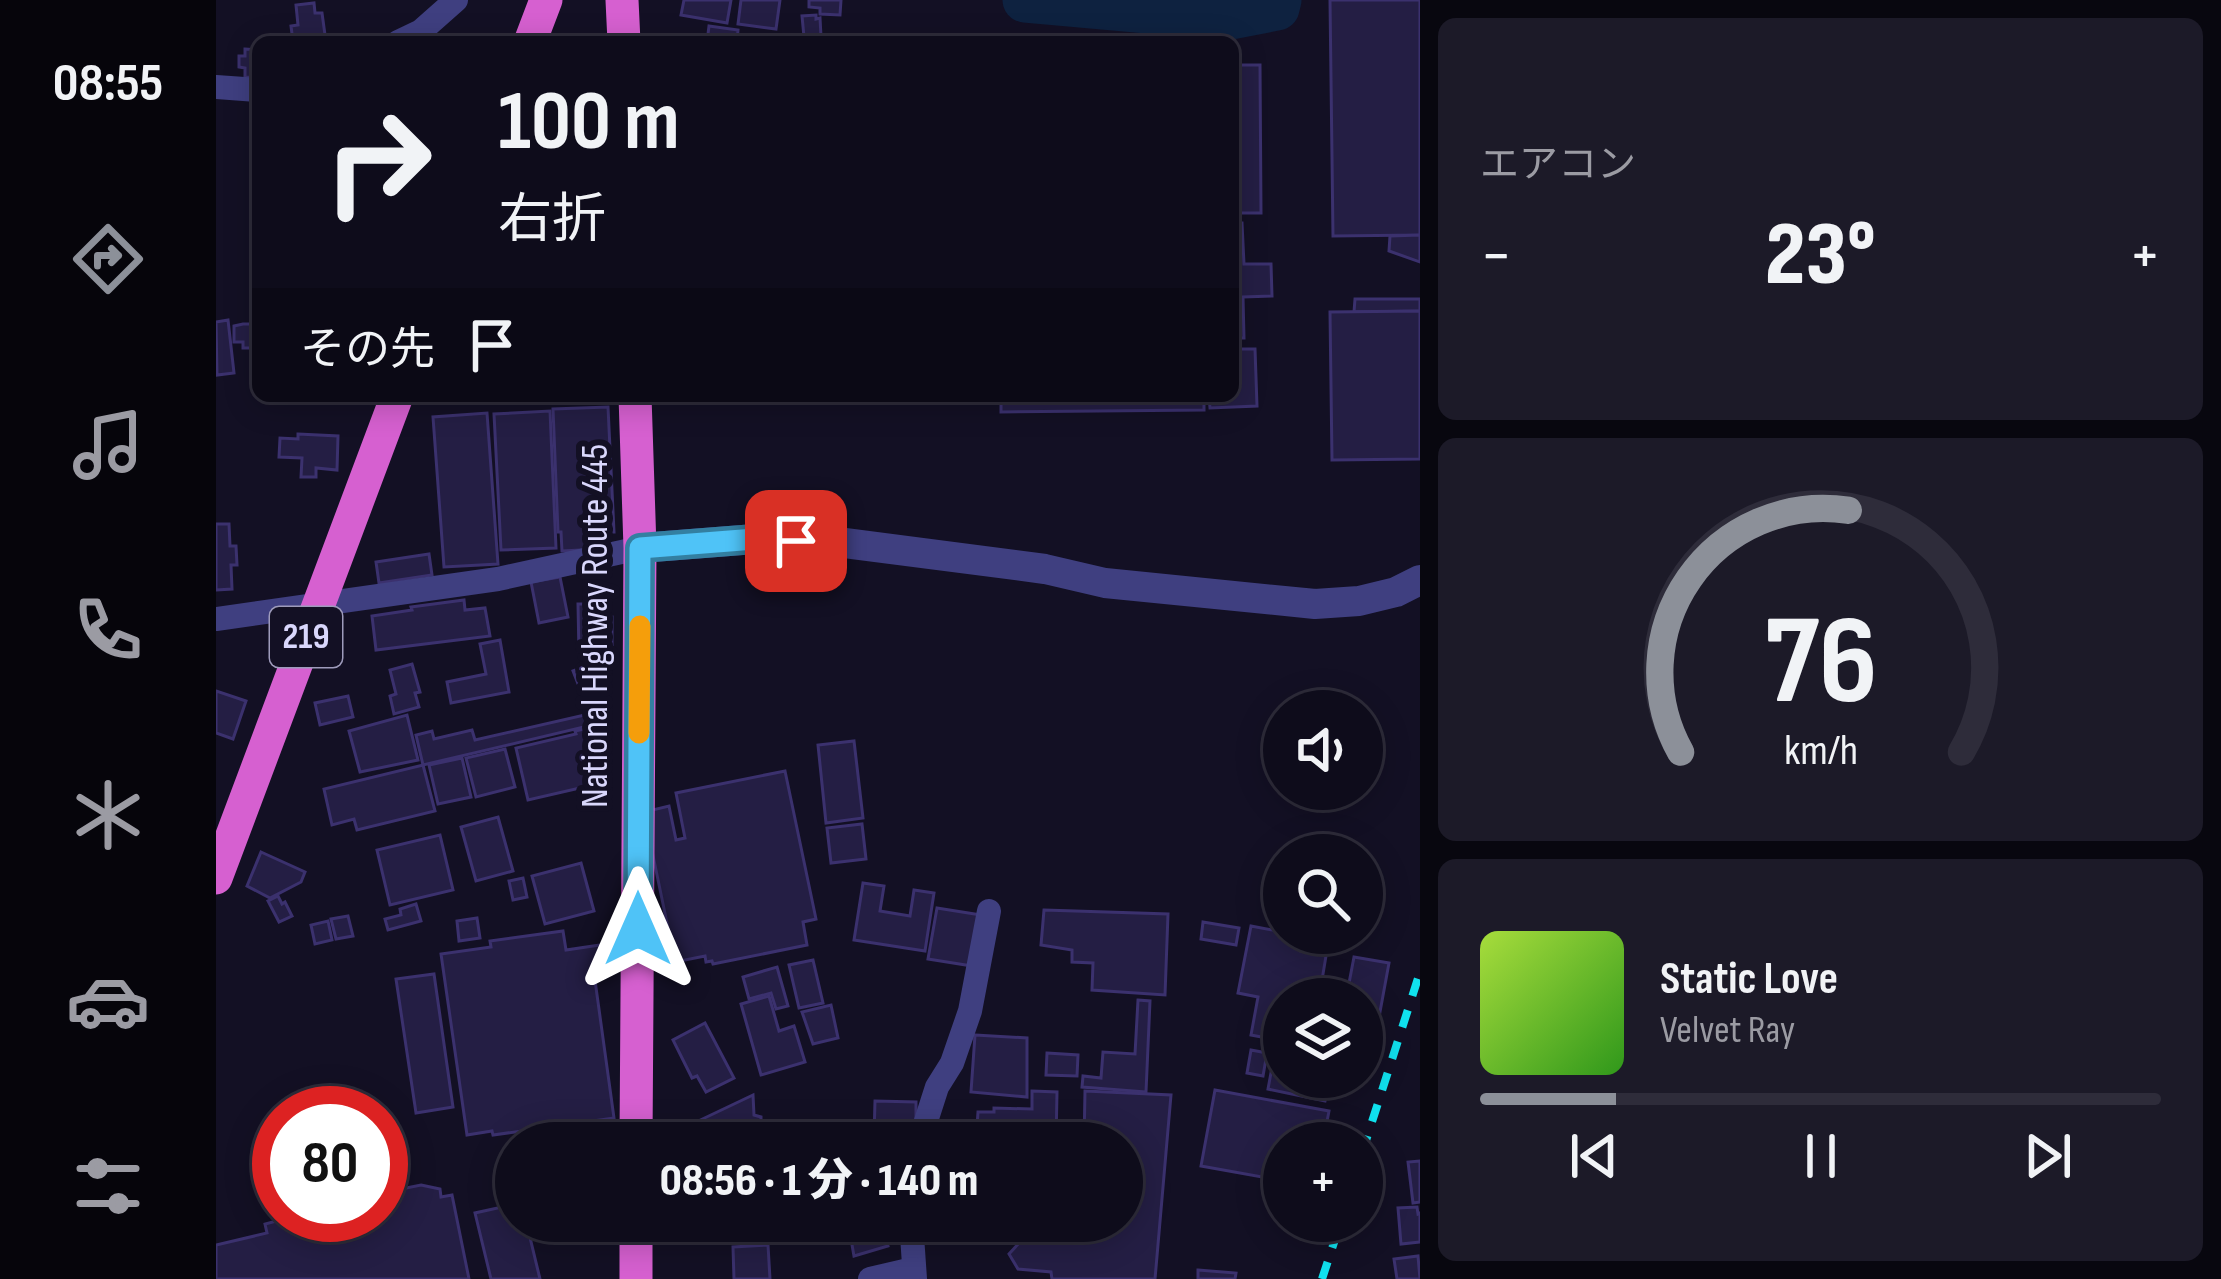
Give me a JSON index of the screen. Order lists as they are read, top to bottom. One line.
{"streets":{"highway":["National Highway Route 445","219"]},"page":{"tabs":"08:55","tile":"エアコン","turn":["100 m","右折"],"heat":["−","23°","+"],"then":"その先","map_buttons":"+","song":["Static Love","Velvet Ray"],"limit":"80","trip":"08:56 · 1 分 · 140 m","gauge":["76","km/h"]}}
